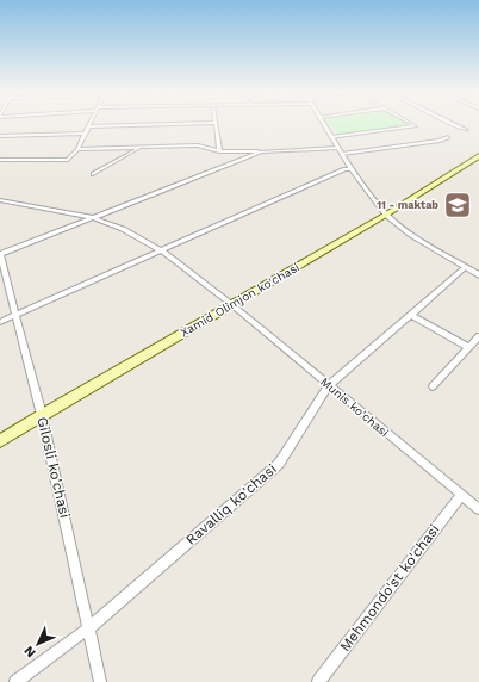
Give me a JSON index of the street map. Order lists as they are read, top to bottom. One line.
{"streets":{"main road":["Xamid Olimjon ko'chasi"],"street":["Munis ko'chasi","Gilosli ko'chasi","Ravalliq ko'chasi","Mehmondo'st ko'chasi"]},"crossings":[["Xamid Olimjon ko'chasi","Munis ko'chasi"],["Xamid Olimjon ko'chasi","Gilosli ko'chasi"],["Munis ko'chasi","Ravalliq ko'chasi"],["Munis ko'chasi","Mehmondo'st ko'chasi"],["Gilosli ko'chasi","Ravalliq ko'chasi"]],"places":{"school or university":["11 - maktab"]},"north":"bottom left"}
